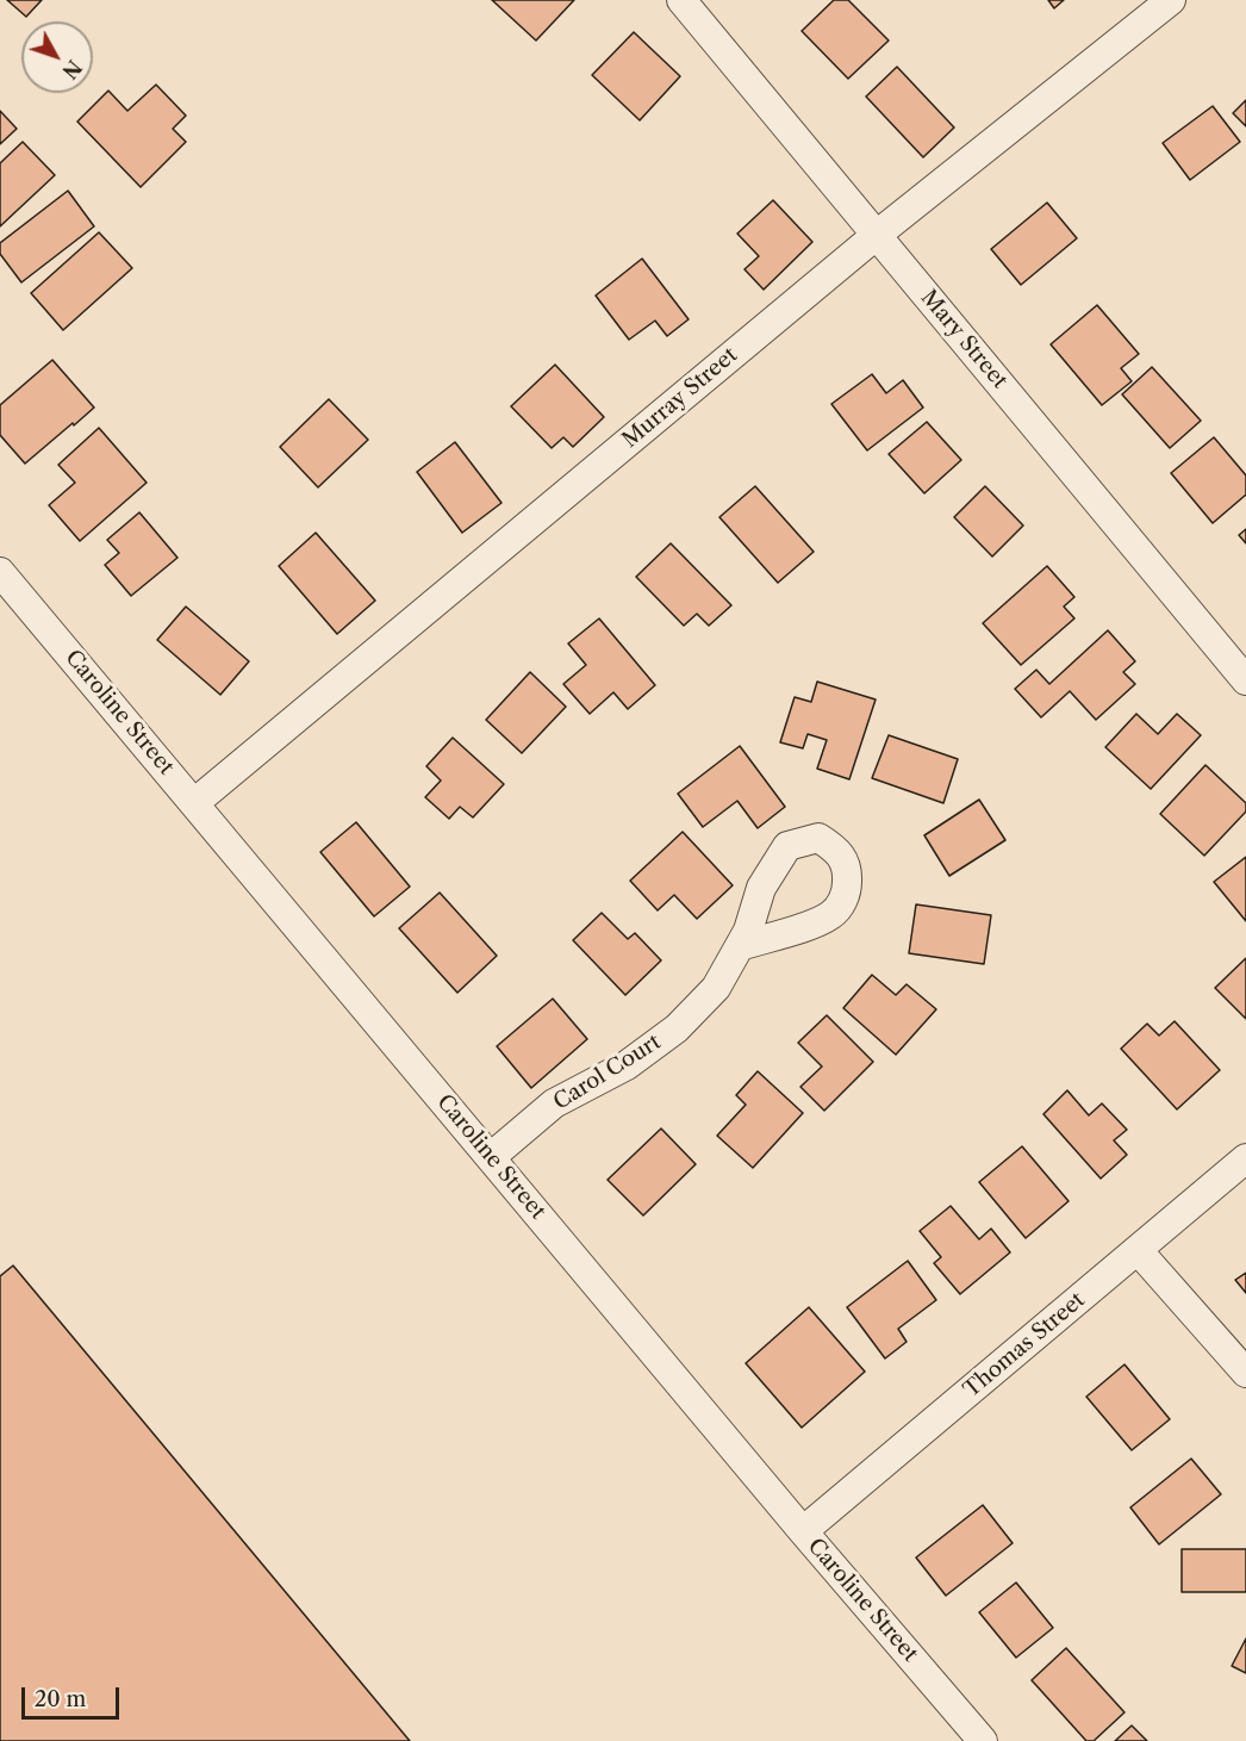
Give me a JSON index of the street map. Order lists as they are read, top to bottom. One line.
{"streets":{"street":["Mary Street","Murray Street","Caroline Street","Carol Court","Thomas Street"]},"crossings":[["Mary Street","Murray Street"],["Murray Street","Caroline Street"],["Caroline Street","Carol Court"],["Caroline Street","Thomas Street"]],"scale_bar":"20 m","north":"bottom right"}
